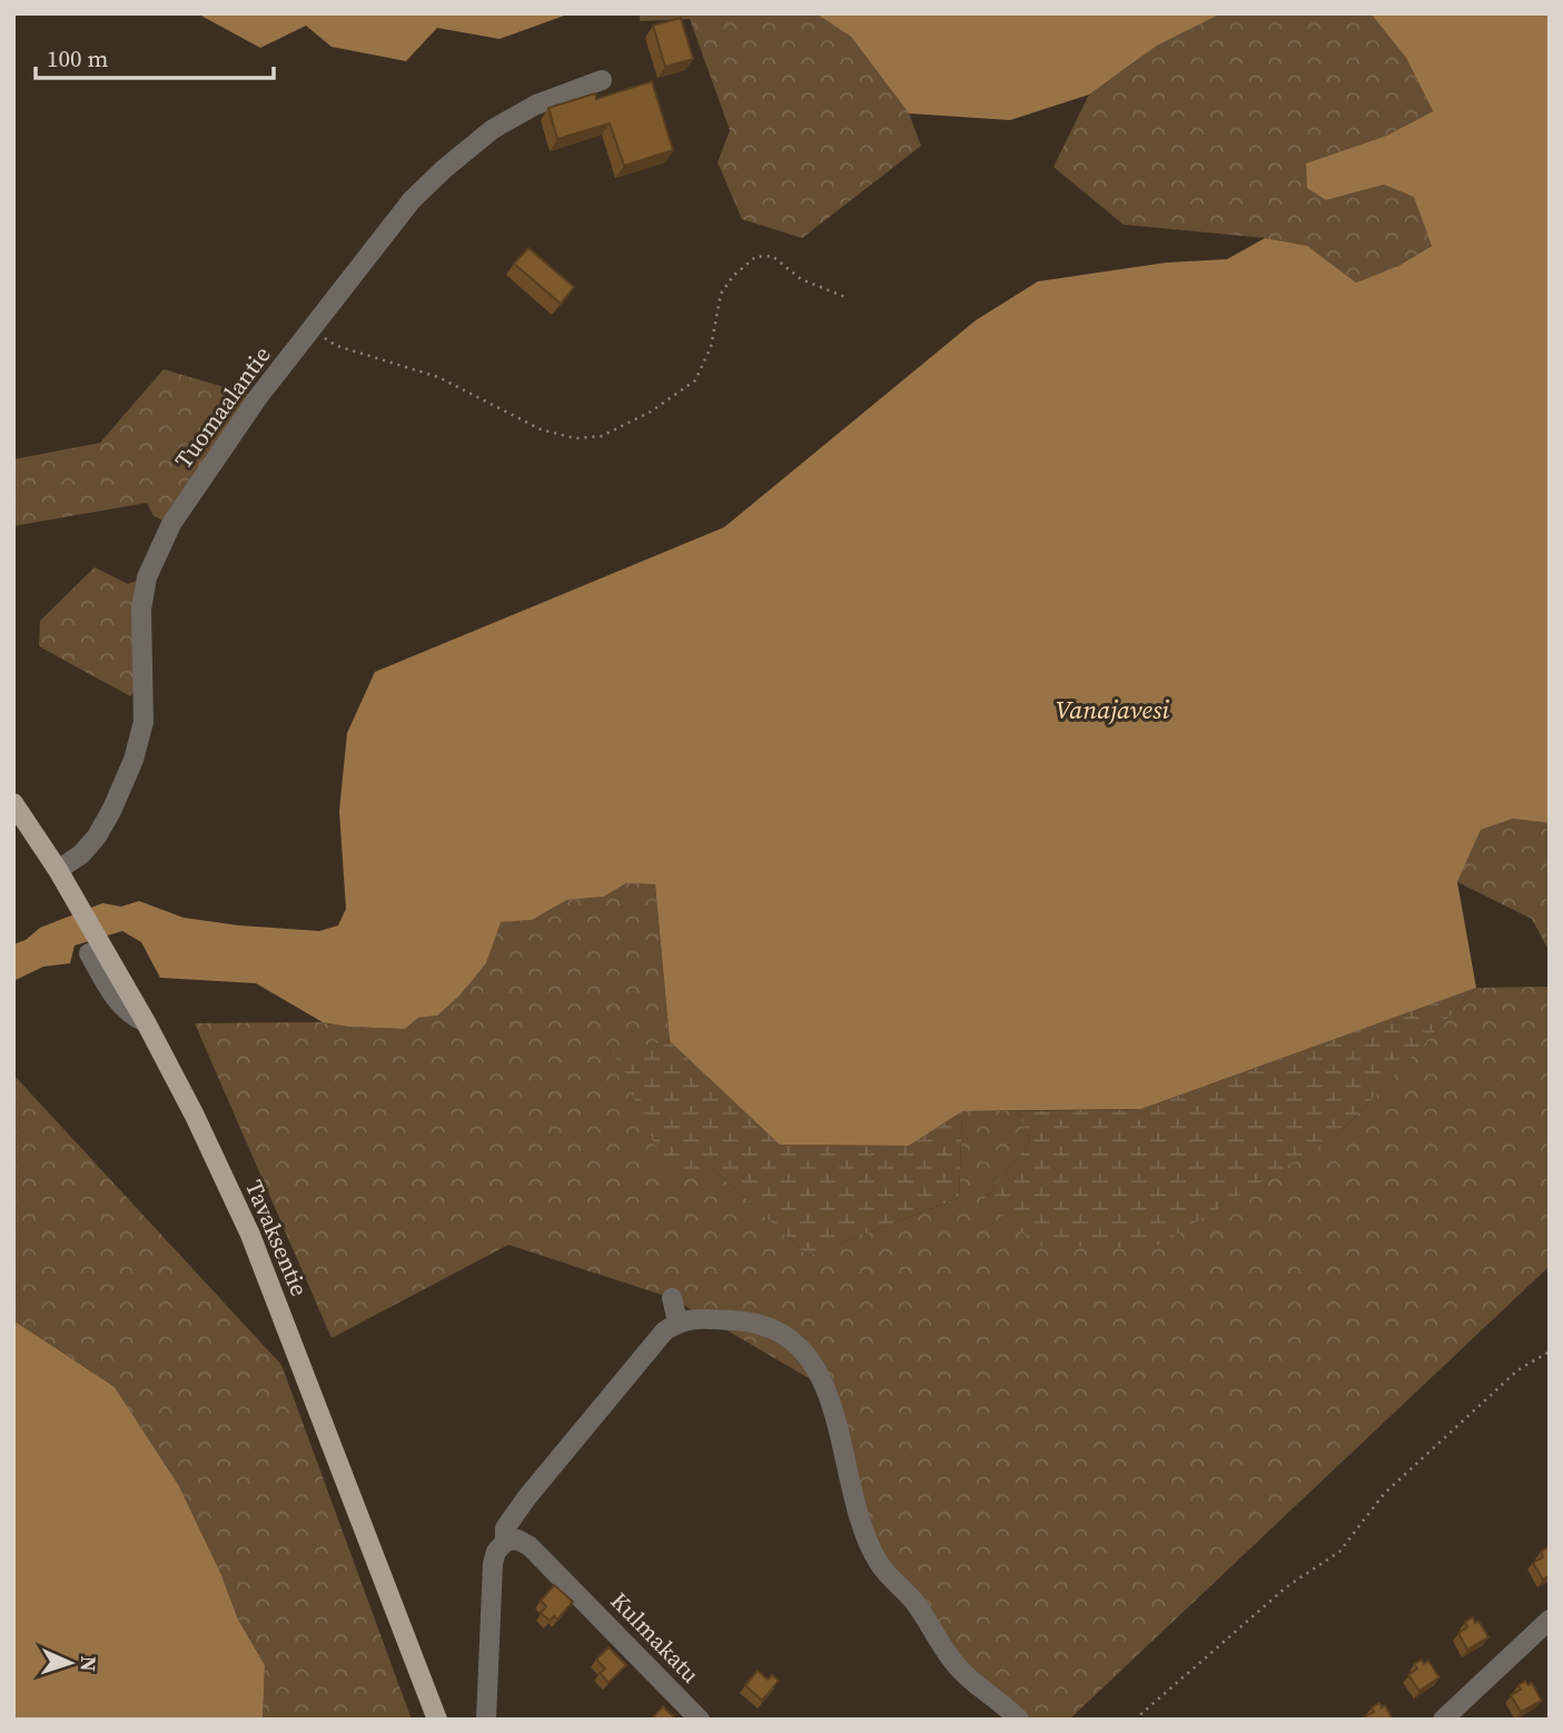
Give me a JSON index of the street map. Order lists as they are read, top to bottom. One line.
{"streets":{"main road":["Tavaksentie"],"street":["Tuomaalantie","Kulmakatu"]},"crossings":[["Tuomaalantie","Tavaksentie"]],"water":["Vanajavesi"],"scale_bar":"100 m","north":"right"}
